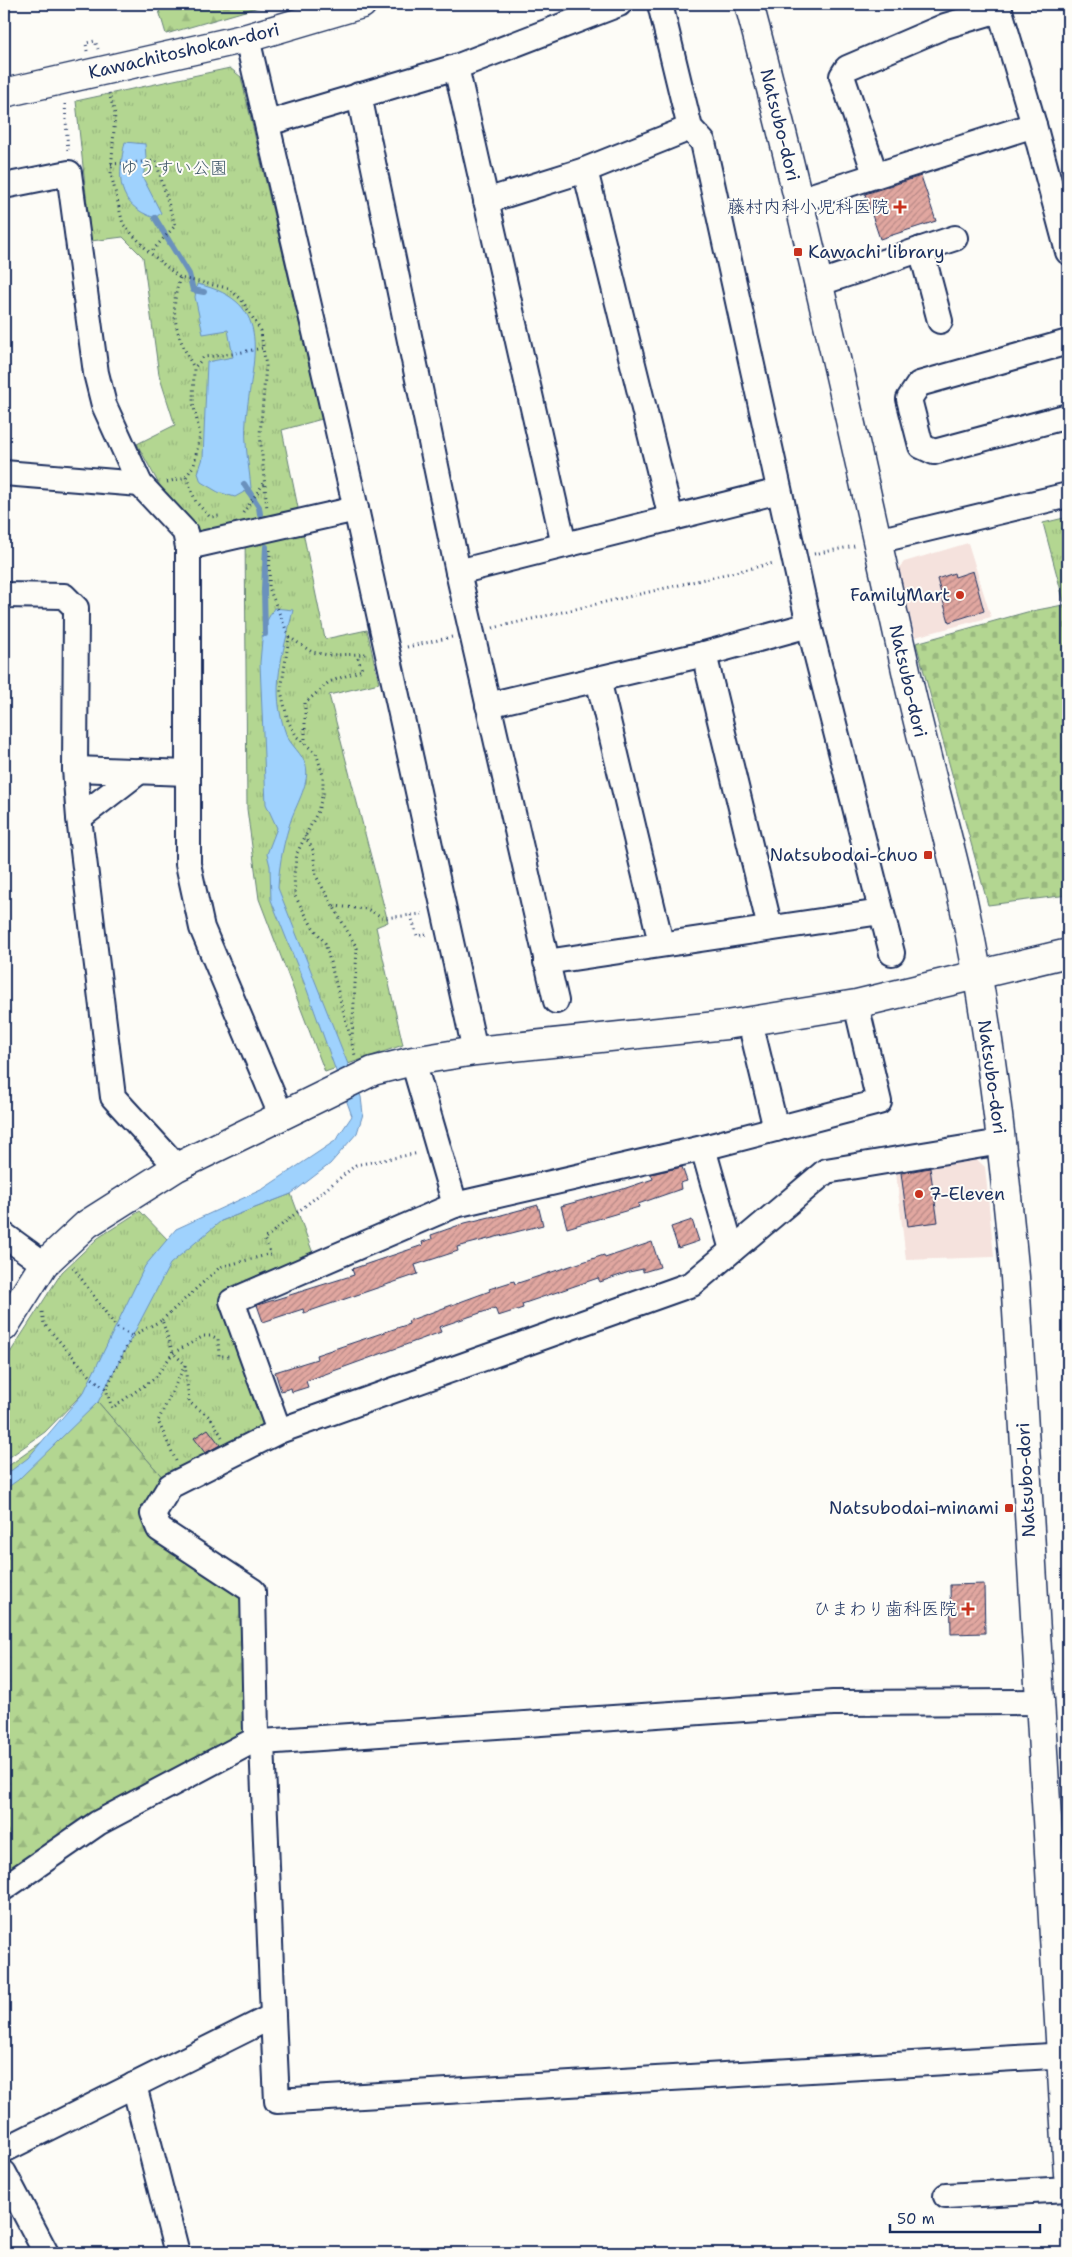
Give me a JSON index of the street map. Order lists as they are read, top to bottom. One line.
{"streets":{"street":["Kawachitoshokan-dori","Natsubo-dori"]},"parks":["ゆうすい公園"],"places":{"health":["藤村内科小児科医院","ひまわり歯科医院"],"transit":["Kawachi library","Natsubodai-chuo","Natsubodai-minami"],"other":["FamilyMart","7-Eleven"]},"scale_bar":"50 m"}
